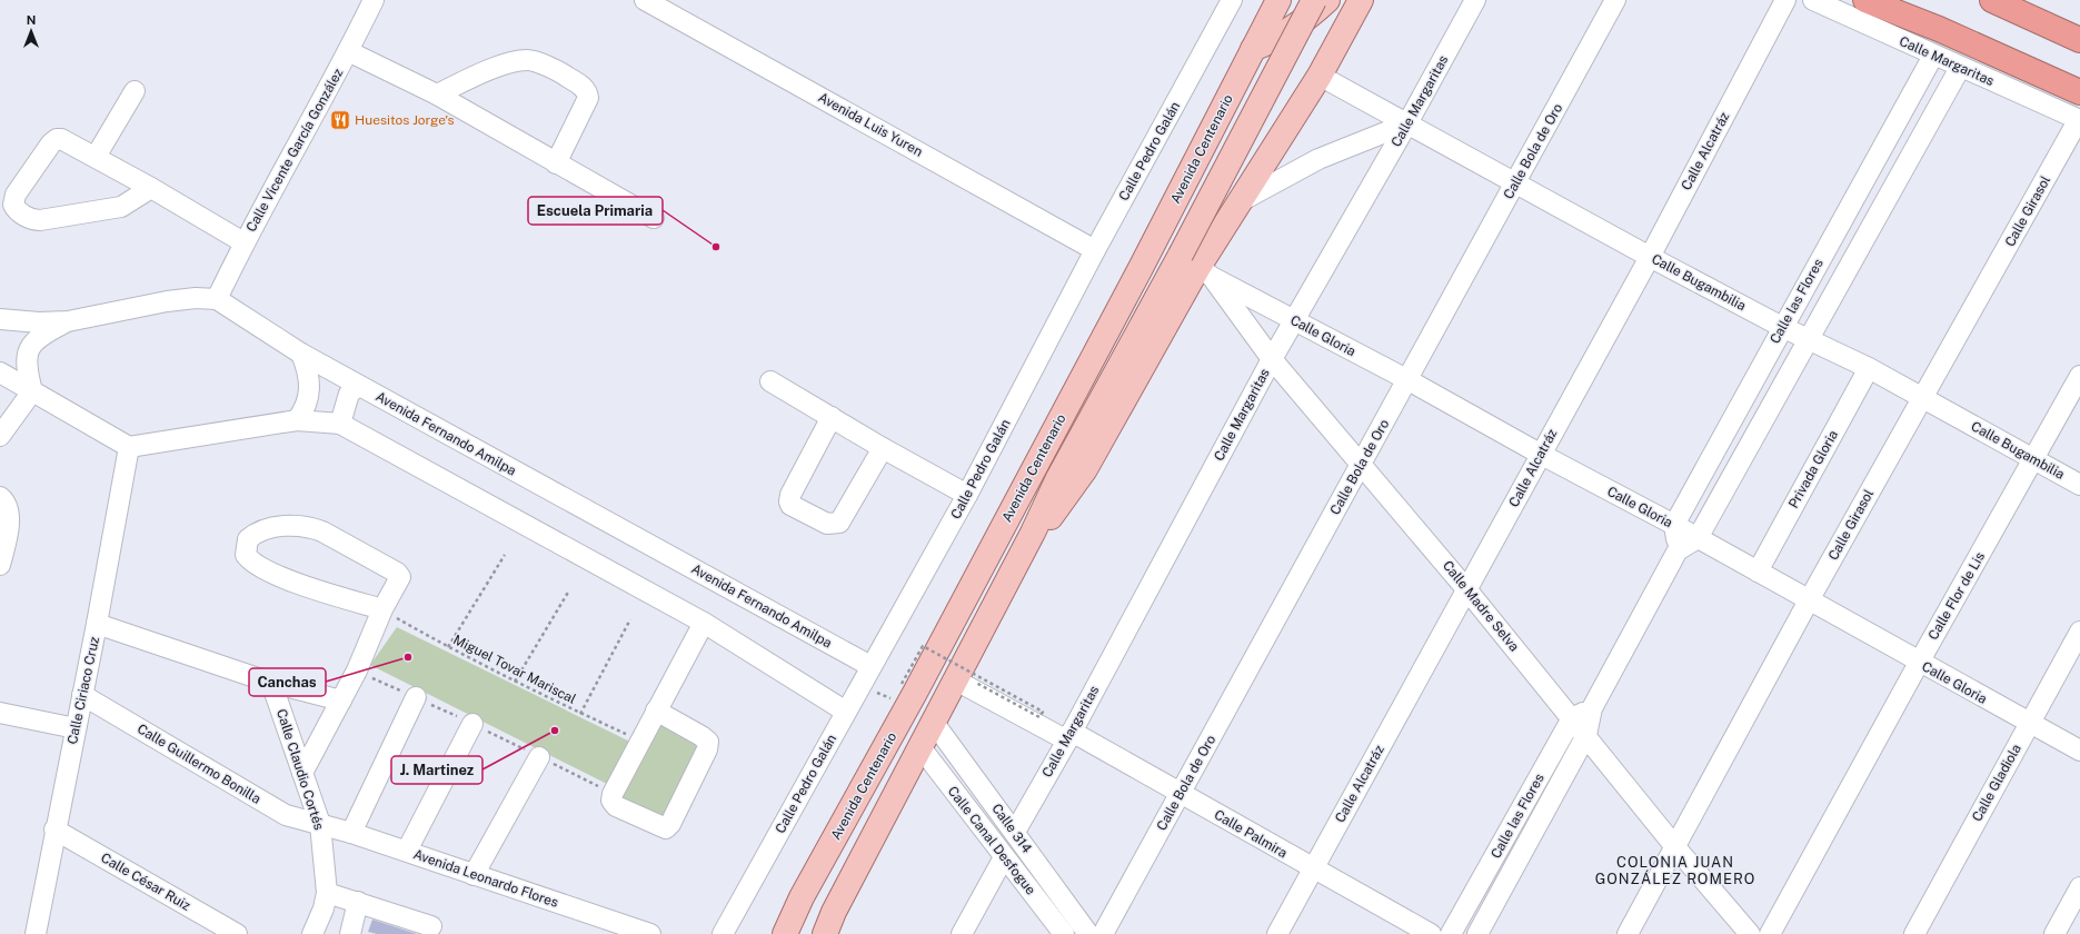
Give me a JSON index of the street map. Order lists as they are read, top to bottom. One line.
{"streets":{"main road":["Avenida Centenario"],"street":["Calle Margaritas","Avenida Luis Yuren","Calle Vicente García González","Calle Pedro Galán","Calle Bola de Oro","Calle Alcatráz","Calle Girasol","Calle Bugambilia","Calle las Flores","Calle Gloria","Avenida Fernando Amilpa","Privada Gloria","Calle Flor de Lis","Calle Madre Selva","Calle Ciriaco Cruz","Calle Guillermo Bonilla","Calle Claudio Cortés","Calle Gladiola","Calle 314","Calle Palmira","Calle Canal Desfogue","Avenida Leonardo Flores","Calle César Ruiz"],"path":["Miguel Tovar Mariscal"]},"crossings":[["Calle Margaritas","Calle Girasol"],["Calle Margaritas","Calle Bugambilia"],["Calle Margaritas","Calle las Flores"],["Calle Margaritas","Calle Gloria"],["Calle Margaritas","Calle Madre Selva"],["Calle Margaritas","Calle 314"],["Calle Margaritas","Calle Palmira"],["Avenida Luis Yuren","Calle Pedro Galán"],["Avenida Centenario","Calle Bugambilia"],["Avenida Centenario","Calle Gloria"],["Avenida Centenario","Calle Madre Selva"],["Avenida Centenario","Calle 314"],["Avenida Centenario","Calle Palmira"],["Avenida Centenario","Calle Canal Desfogue"],["Calle Vicente García González","Avenida Fernando Amilpa"],["Calle Pedro Galán","Avenida Fernando Amilpa"],["Calle Bola de Oro","Calle Bugambilia"],["Calle Bola de Oro","Calle Gloria"],["Calle Bola de Oro","Calle Madre Selva"],["Calle Bola de Oro","Calle Palmira"],["Calle Alcatráz","Calle Bugambilia"],["Calle Alcatráz","Calle Gloria"],["Calle Alcatráz","Calle Madre Selva"],["Calle Alcatráz","Calle Palmira"],["Calle Girasol","Calle Bugambilia"],["Calle Girasol","Calle Gloria"],["Calle Girasol","Calle Madre Selva"],["Calle Bugambilia","Calle las Flores"],["Calle Bugambilia","Privada Gloria"],["Calle Bugambilia","Calle Flor de Lis"],["Calle las Flores","Calle Gloria"],["Calle las Flores","Calle Madre Selva"],["Calle Gloria","Privada Gloria"],["Calle Gloria","Calle Flor de Lis"],["Calle Gloria","Calle Madre Selva"],["Calle Gloria","Calle Gladiola"],["Calle Ciriaco Cruz","Calle Guillermo Bonilla"],["Calle Ciriaco Cruz","Calle César Ruiz"],["Calle Guillermo Bonilla","Calle Claudio Cortés"],["Calle Guillermo Bonilla","Avenida Leonardo Flores"],["Calle Claudio Cortés","Avenida Leonardo Flores"]],"districts":["COLONIA JUAN GONZÁLEZ ROMERO"],"places":{"restaurant":["Huesitos Jorge's"],"other":["Escuela Primaria","Canchas","J. Martinez"]},"north":"top"}
